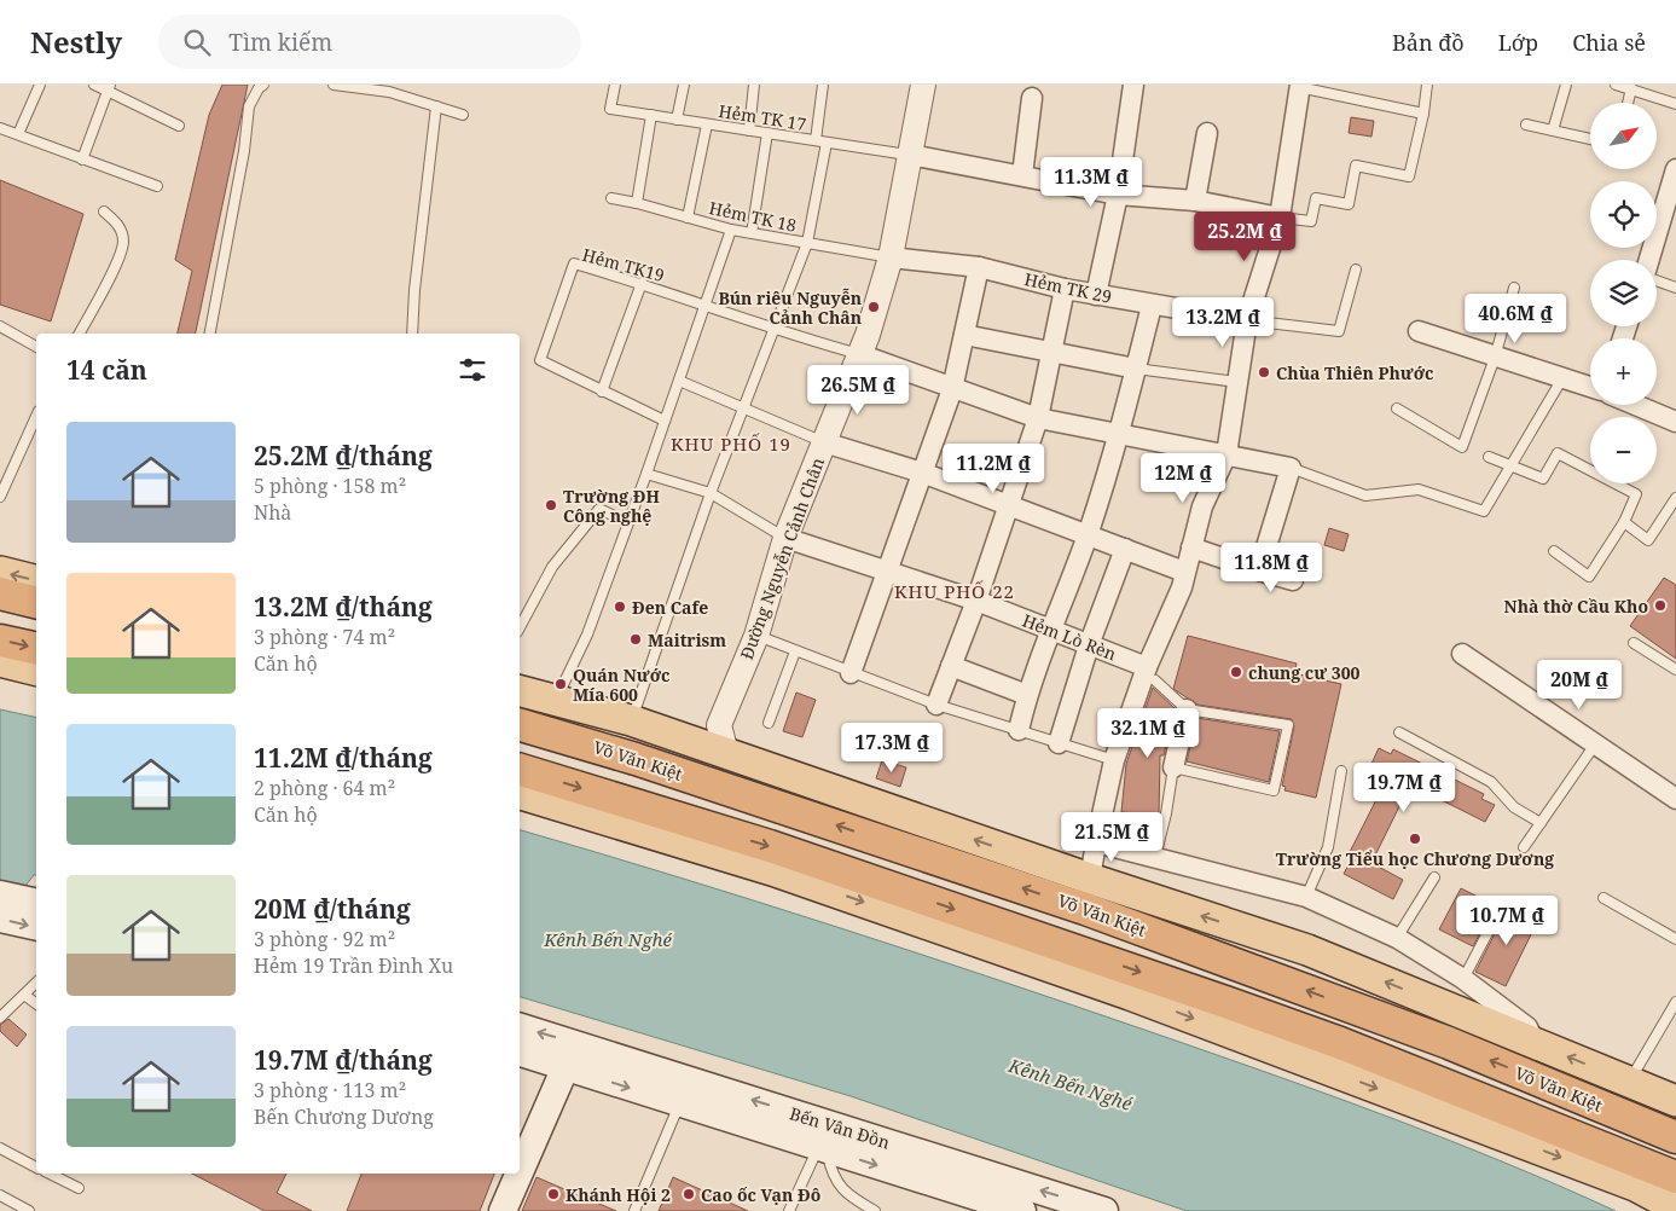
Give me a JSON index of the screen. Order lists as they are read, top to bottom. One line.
{"streets":{"highway":["Võ Văn Kiệt"],"main road":["Bến Vân Đồn"],"street":["Hẻm TK 29","Đường Nguyễn Cảnh Chân","Hẻm Lò Rèn"],"lane":["Hẻm TK 17","Hẻm TK 18","Hẻm TK19"]},"crossings":[["Hẻm TK 17","Đường Nguyễn Cảnh Chân"],["Hẻm TK 18","Hẻm TK 29"],["Hẻm TK 18","Đường Nguyễn Cảnh Chân"],["Hẻm TK19","Đường Nguyễn Cảnh Chân"],["Hẻm TK 29","Đường Nguyễn Cảnh Chân"],["Đường Nguyễn Cảnh Chân","Hẻm Lò Rèn"],["Đường Nguyễn Cảnh Chân","Võ Văn Kiệt"]],"districts":["KHU PHỐ 19","KHU PHỐ 22"],"water":["Kênh Bến Nghé"],"places":["Bún riêu Nguyễn Cảnh Chân","Chùa Thiên Phước","Trường ĐH Công nghệ","Nhà thờ Cầu Kho","Đen Cafe","Maitrism","chung cư 300","Quán Nước Mía 600","Trường Tiểu học Chương Dương","Khánh Hội 2","Cao ốc Vạn Đô"],"north":"top right","page":{"header":"Nestly","search":"Tìm kiếm","nav":["Bản đồ","Lớp","Chia sẻ"],"map_buttons":["+","−"],"price":["11.3M ₫","25.2M ₫","40.6M ₫","13.2M ₫","26.5M ₫","11.2M ₫","12M ₫","11.8M ₫","20M ₫","32.1M ₫","17.3M ₫","19.7M ₫","21.5M ₫","10.7M ₫"],"heading":"14 căn","list":[{"name":"25.2M ₫/tháng","note":"5 phòng · 158 m² · Nhà"},{"name":"13.2M ₫/tháng","note":"3 phòng · 74 m² · Căn hộ"},{"name":"11.2M ₫/tháng","note":"2 phòng · 64 m² · Căn hộ"},{"name":"20M ₫/tháng","note":"3 phòng · 92 m² · Hẻm 19 Trần Ðình Xu"},{"name":"19.7M ₫/tháng","note":"3 phòng · 113 m² · Bến Chương Dương"}]}}
